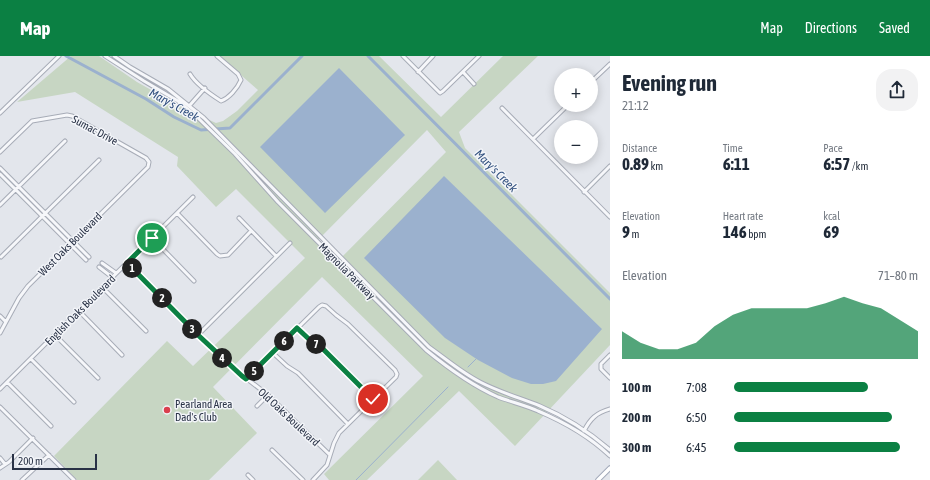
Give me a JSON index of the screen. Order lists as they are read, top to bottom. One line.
{"streets":{"street":["Sumac Drive","West Oaks Boulevard","Magnolia Parkway","English Oaks Boulevard","Old Oaks Boulevard"]},"crossings":[["Sumac Drive","West Oaks Boulevard"],["English Oaks Boulevard","Old Oaks Boulevard"]],"water":["Mary's Creek"],"places":["Pearland Area Dad's Club"],"scale_bar":"200 m","page":{"header":"Map","nav":["Map","Directions","Saved"],"heading":["Evening run","21:12"],"map_buttons":["+","−"],"stats":[["Distance","0.89 km"],["Time","6:11"],["Pace","6:57 /km"],["Elevation","9 m"],["Heart rate","146 bpm"],["kcal","69"]],"pins":["1","2","3","6","7","4","5"],"chart":["Elevation","71–80 m"],"list":[{"name":"100 m","note":"7:08"},{"name":"200 m","note":"6:50"},{"name":"300 m","note":"6:45"}],"scale":"200 m"}}
